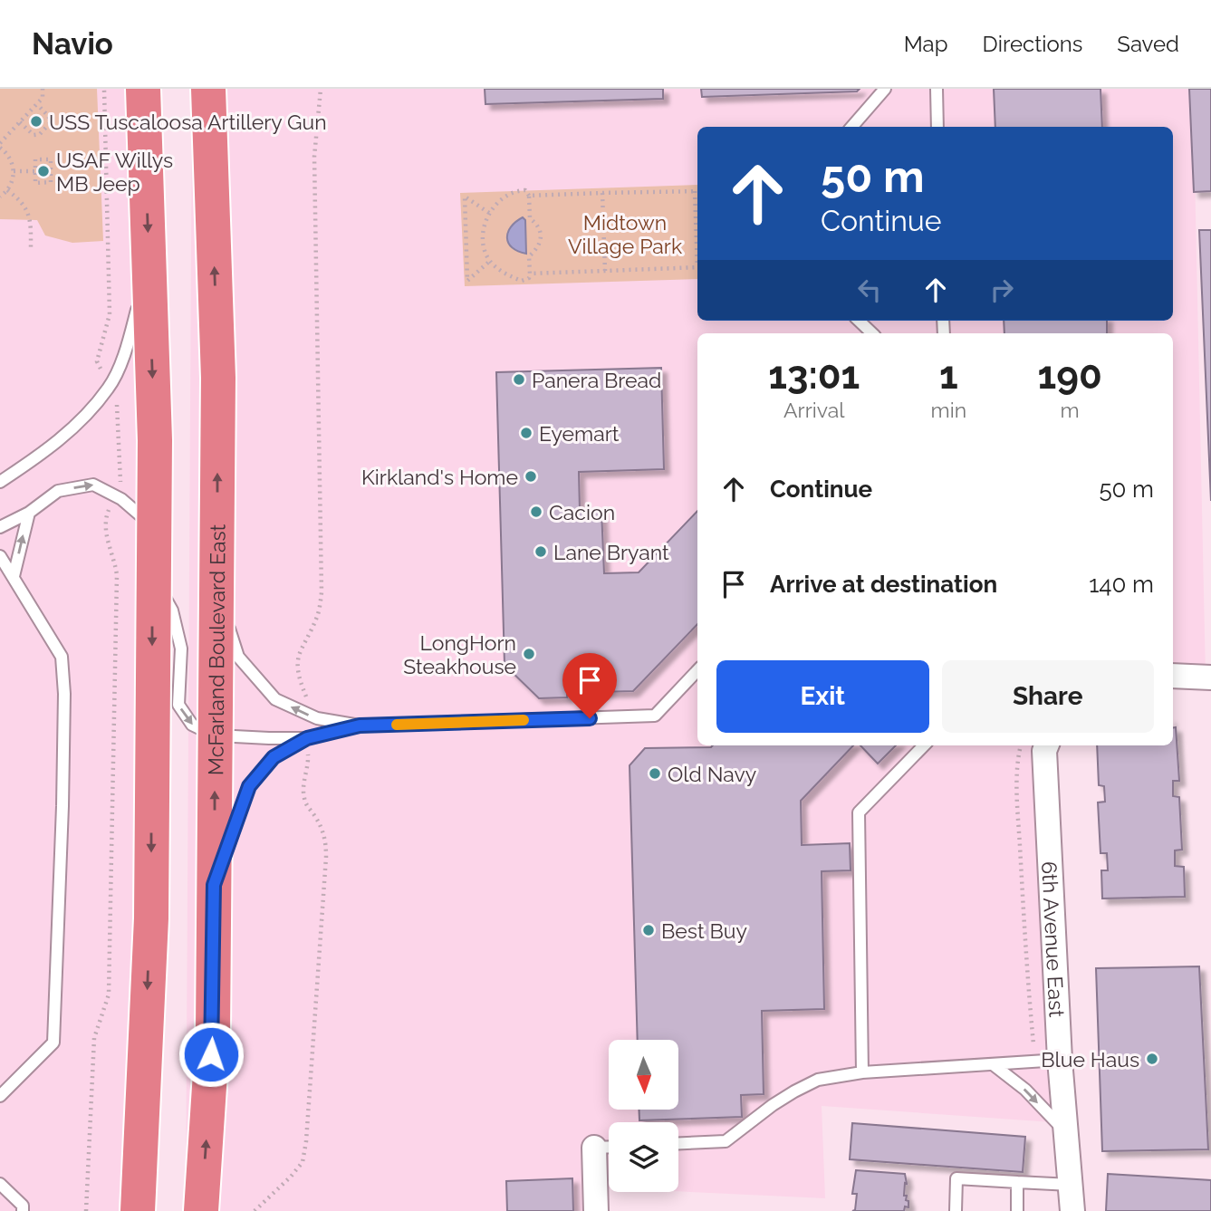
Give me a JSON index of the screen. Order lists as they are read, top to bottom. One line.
{"streets":{"highway":["McFarland Boulevard East"],"street":["6th Avenue East"]},"parks":["Midtown Village Park"],"places":["USS Tuscaloosa Artillery Gun","USAF Willys MB Jeep","Panera Bread","Eyemart","Kirkland's Home","Cacion","Lane Bryant","LongHorn Steakhouse","Old Navy","Best Buy","Blue Haus"],"north":"bottom","page":{"header":"Navio","nav":["Map","Directions","Saved"],"turn":["50 m","Continue"],"eta":["13:01","Arrival","1","min","190","m"],"list":[{"name":"Continue","value":"50 m"},{"name":"Arrive at destination","value":"140 m"}],"buttons":["Exit","Share"]}}
